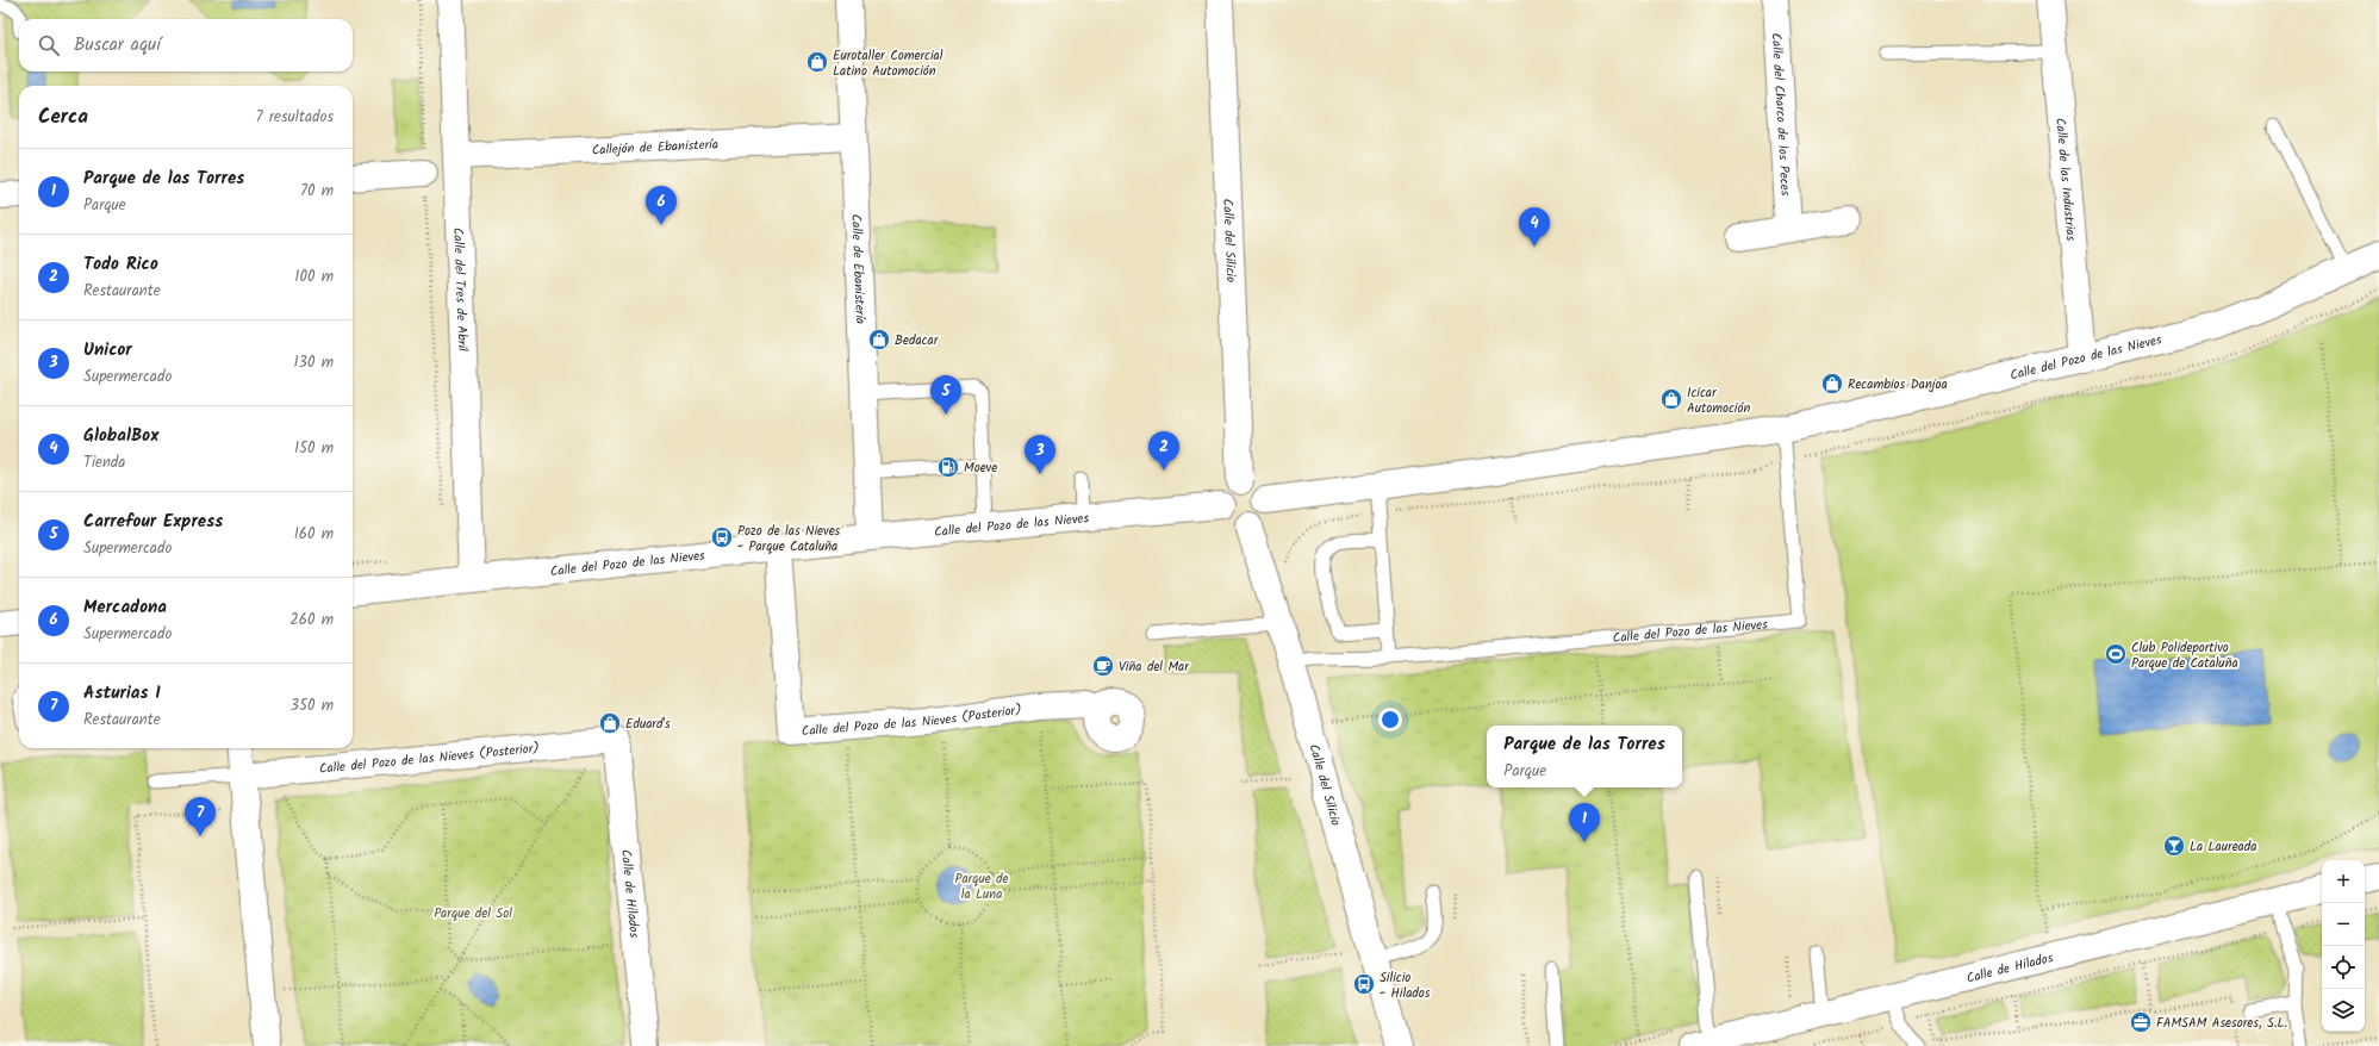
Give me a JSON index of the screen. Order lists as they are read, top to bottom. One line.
{"streets":{"street":["Calle del Charco de los Peces","Callejón de Ebanistería","Calle de las Industrias","Calle del Silicio","Calle de Ebanistería","Calle del Tres de Abril","Calle del Pozo de las Nieves","Calle del Pozo de las Nieves (Posterior)","Calle de Hilados"]},"crossings":[["Callejón de Ebanistería","Calle de Ebanistería"],["Callejón de Ebanistería","Calle del Tres de Abril"],["Calle de las Industrias","Calle del Pozo de las Nieves"],["Calle del Silicio","Calle del Pozo de las Nieves"],["Calle de Ebanistería","Calle del Pozo de las Nieves"],["Calle del Tres de Abril","Calle del Pozo de las Nieves"],["Calle del Pozo de las Nieves","Calle del Pozo de las Nieves (Posterior)"],["Calle del Pozo de las Nieves (Posterior)","Calle de Hilados"]],"parks":["Parque de la Luna","Parque del Sol"],"places":{"shop":["Eurotaller Comercial Latino Automoción","Bedacar","Recambios Danjoa","Icicar Automoción","Eduard's"],"fuel station":["Moeve"],"bus stop":["Pozo de las Nieves - Parque Cataluña","Silicio - Hilados"],"sports":["Club Polideportivo Parque de Cataluña"],"cafe":["Viña del Mar"],"bar":["La Laureada"],"office":["FAMSAM Asesores, S.L."]},"page":{"search":"Buscar aquí","heading":["Cerca","7 resultados"],"list":[{"mark":"1","name":"Parque de las Torres","note":"Parque","value":"70 m"},{"mark":"2","name":"Todo Rico","note":"Restaurante","value":"100 m"},{"mark":"3","name":"Unicor","note":"Supermercado","value":"130 m"},{"mark":"4","name":"GlobalBox","note":"Tienda","value":"150 m"},{"mark":"5","name":"Carrefour Express","note":"Supermercado","value":"160 m"},{"mark":"6","name":"Mercadona","note":"Supermercado","value":"260 m"},{"mark":"7","name":"Asturias I","note":"Restaurante","value":"350 m"}],"pins":["6","4","5","2","3","7","1"],"popup":["Parque de las Torres","Parque"],"map_buttons":["+","−"]}}
